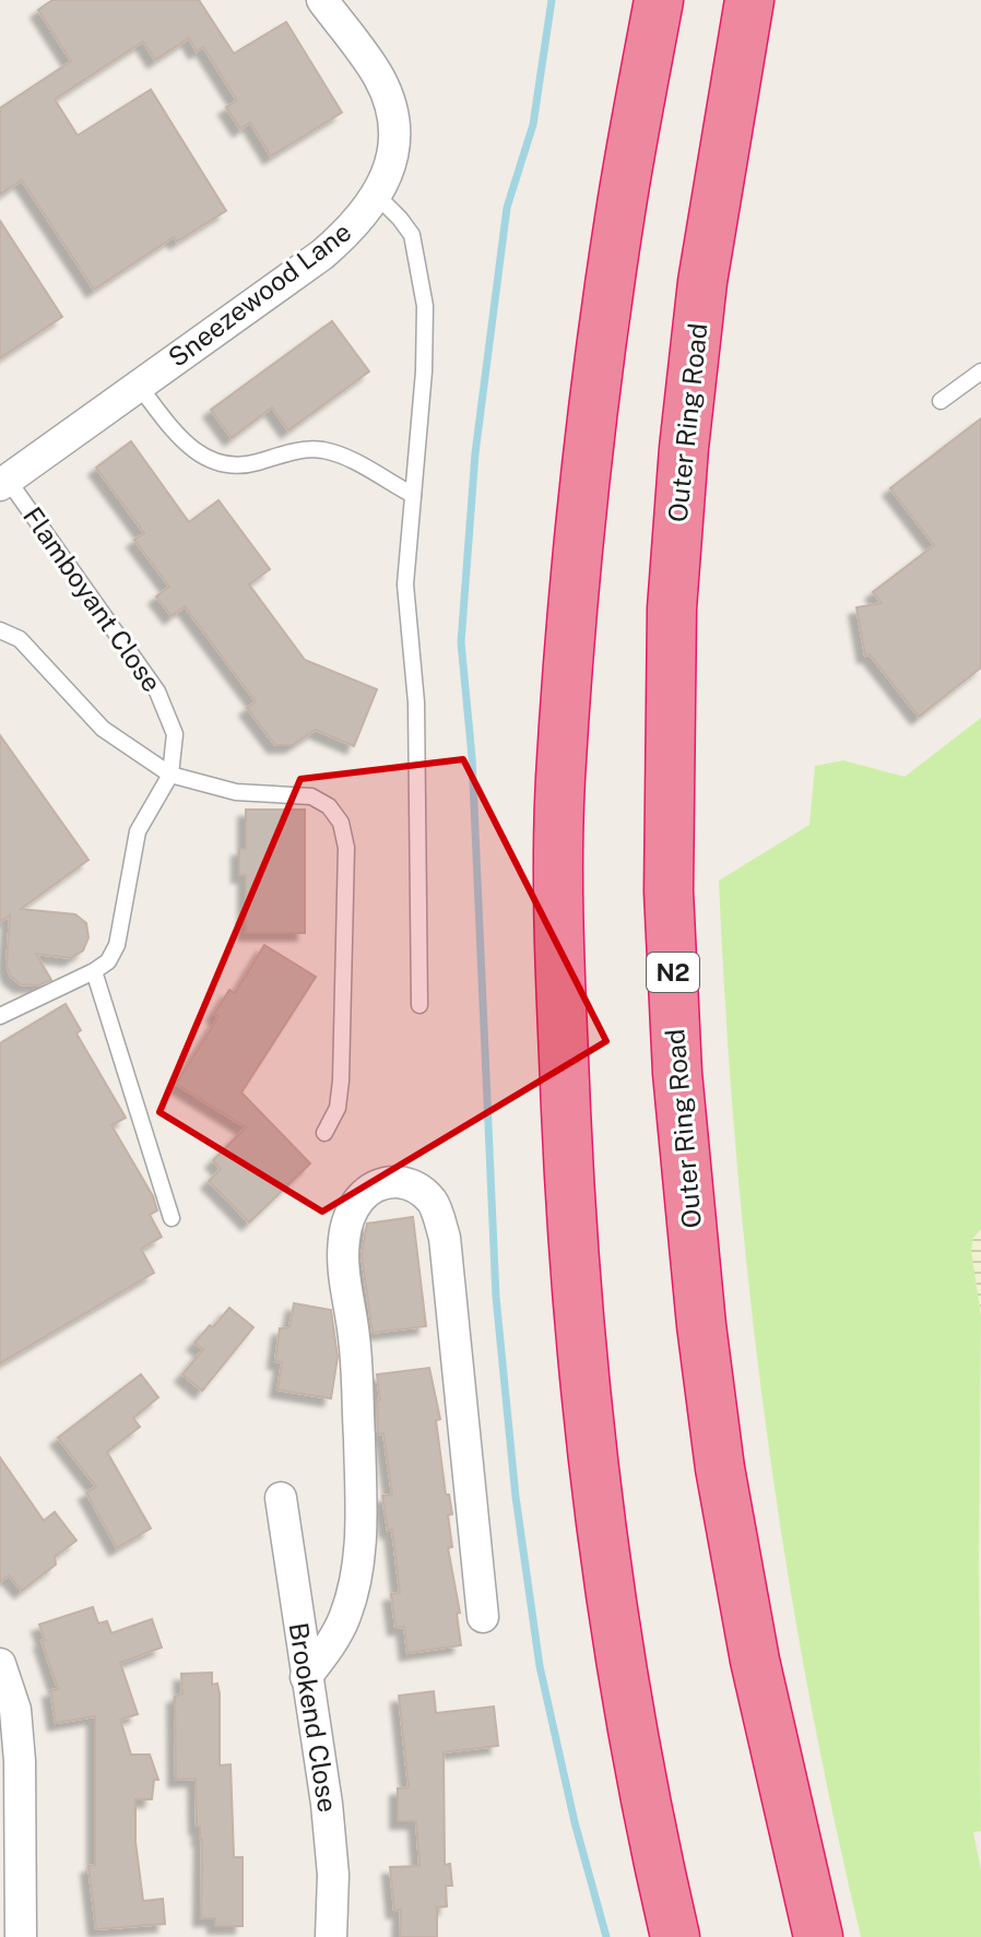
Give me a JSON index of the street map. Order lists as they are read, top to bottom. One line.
{"streets":{"highway":["Outer Ring Road","N2"],"street":["Sneezewood Lane","Brookend Close"],"lane":["Flamboyant Close"]},"crossings":[["Sneezewood Lane","Flamboyant Close"]]}
